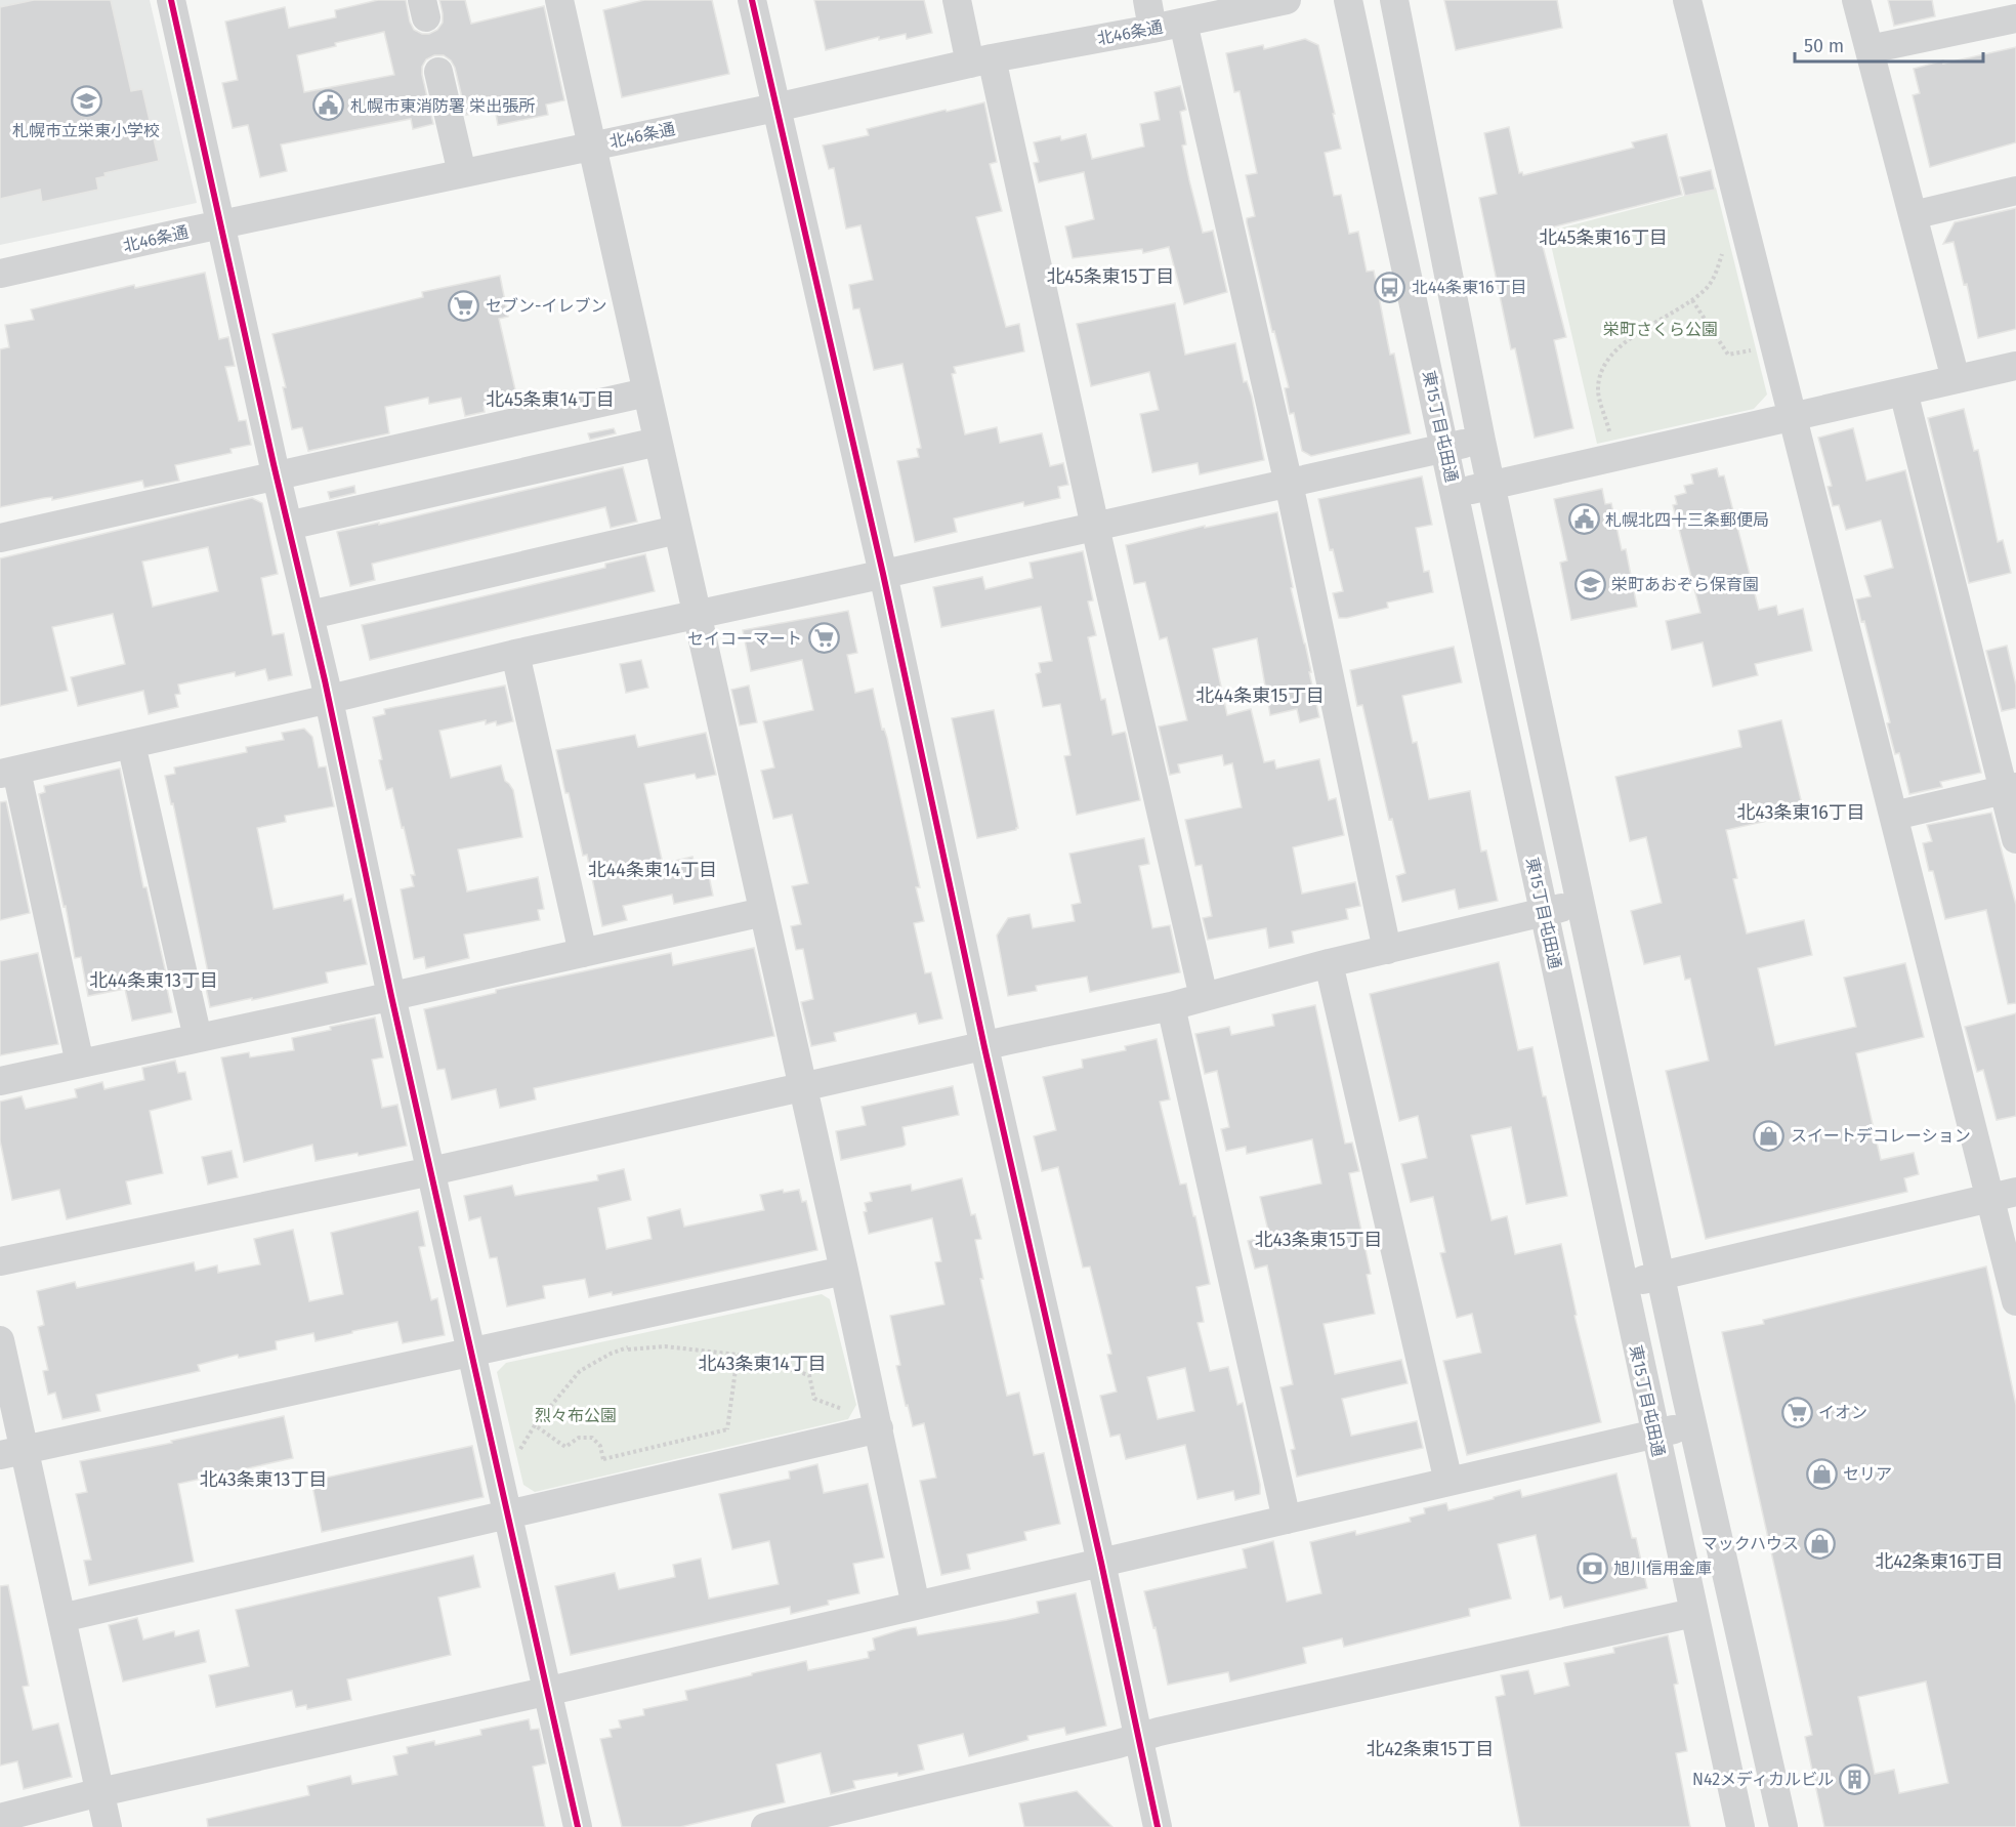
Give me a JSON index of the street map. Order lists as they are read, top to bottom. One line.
{"streets":{"street":["北46条通","東15丁目屯田通"]},"districts":["北45条東16丁目","北45条東15丁目","北45条東14丁目","北44条東15丁目","北43条東16丁目","北44条東14丁目","北44条東13丁目","北43条東15丁目","北43条東14丁目","北43条東13丁目","北42条東16丁目","北42条東15丁目"],"parks":["栄町さくら公園","烈々布公園"],"places":{"school or university":["札幌市立栄東小学校","栄町あおぞら保育園"],"public building":["札幌市東消防署 栄出張所","札幌北四十三条郵便局"],"bus stop":["北44条東16丁目"],"supermarket":["セブン-イレブン","セイコーマート","イオン"],"shop":["スイートデコレーション","セリア","マックハウス"],"bank":["旭川信用金庫"],"building":["N42メディカルビル"]},"scale_bar":"50 m"}
